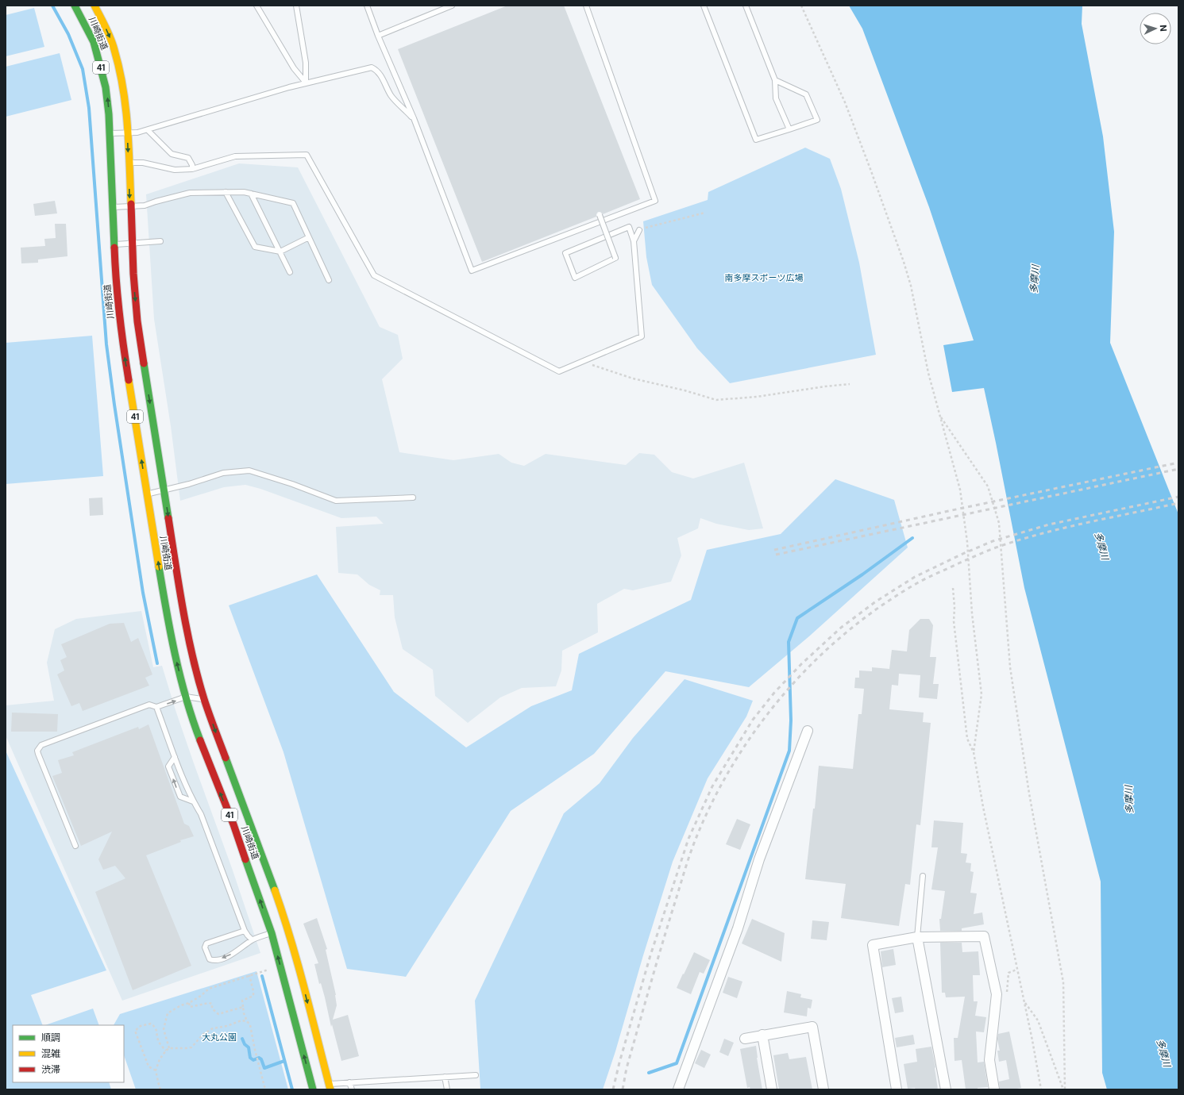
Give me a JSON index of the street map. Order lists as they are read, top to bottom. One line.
{"streets":{"main road":["川崎街道","41"]},"water":["多摩川"],"parks":["南多摩スポーツ広場","大丸公園"],"legend":["順調","混雑","渋滞"],"north":"right"}
